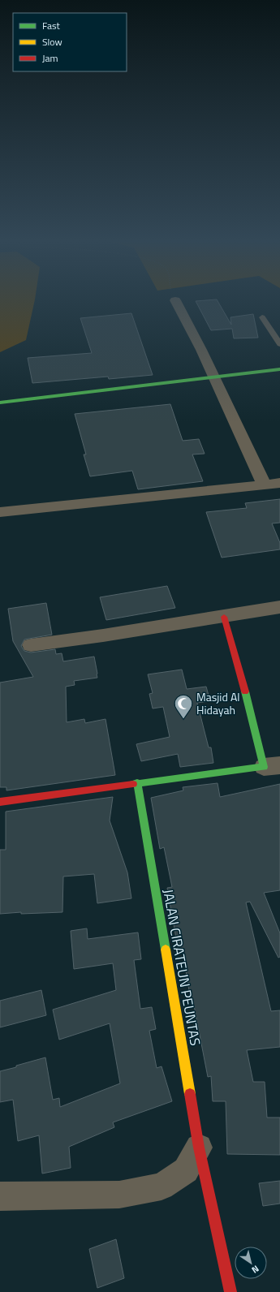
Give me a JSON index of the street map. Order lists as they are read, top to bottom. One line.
{"streets":{"street":["JALAN CIRATEUN PEUNTAS"]},"places":{"mosque":["Masjid Al Hidayah"]},"legend":["Fast","Slow","Jam"],"north":"bottom right"}
